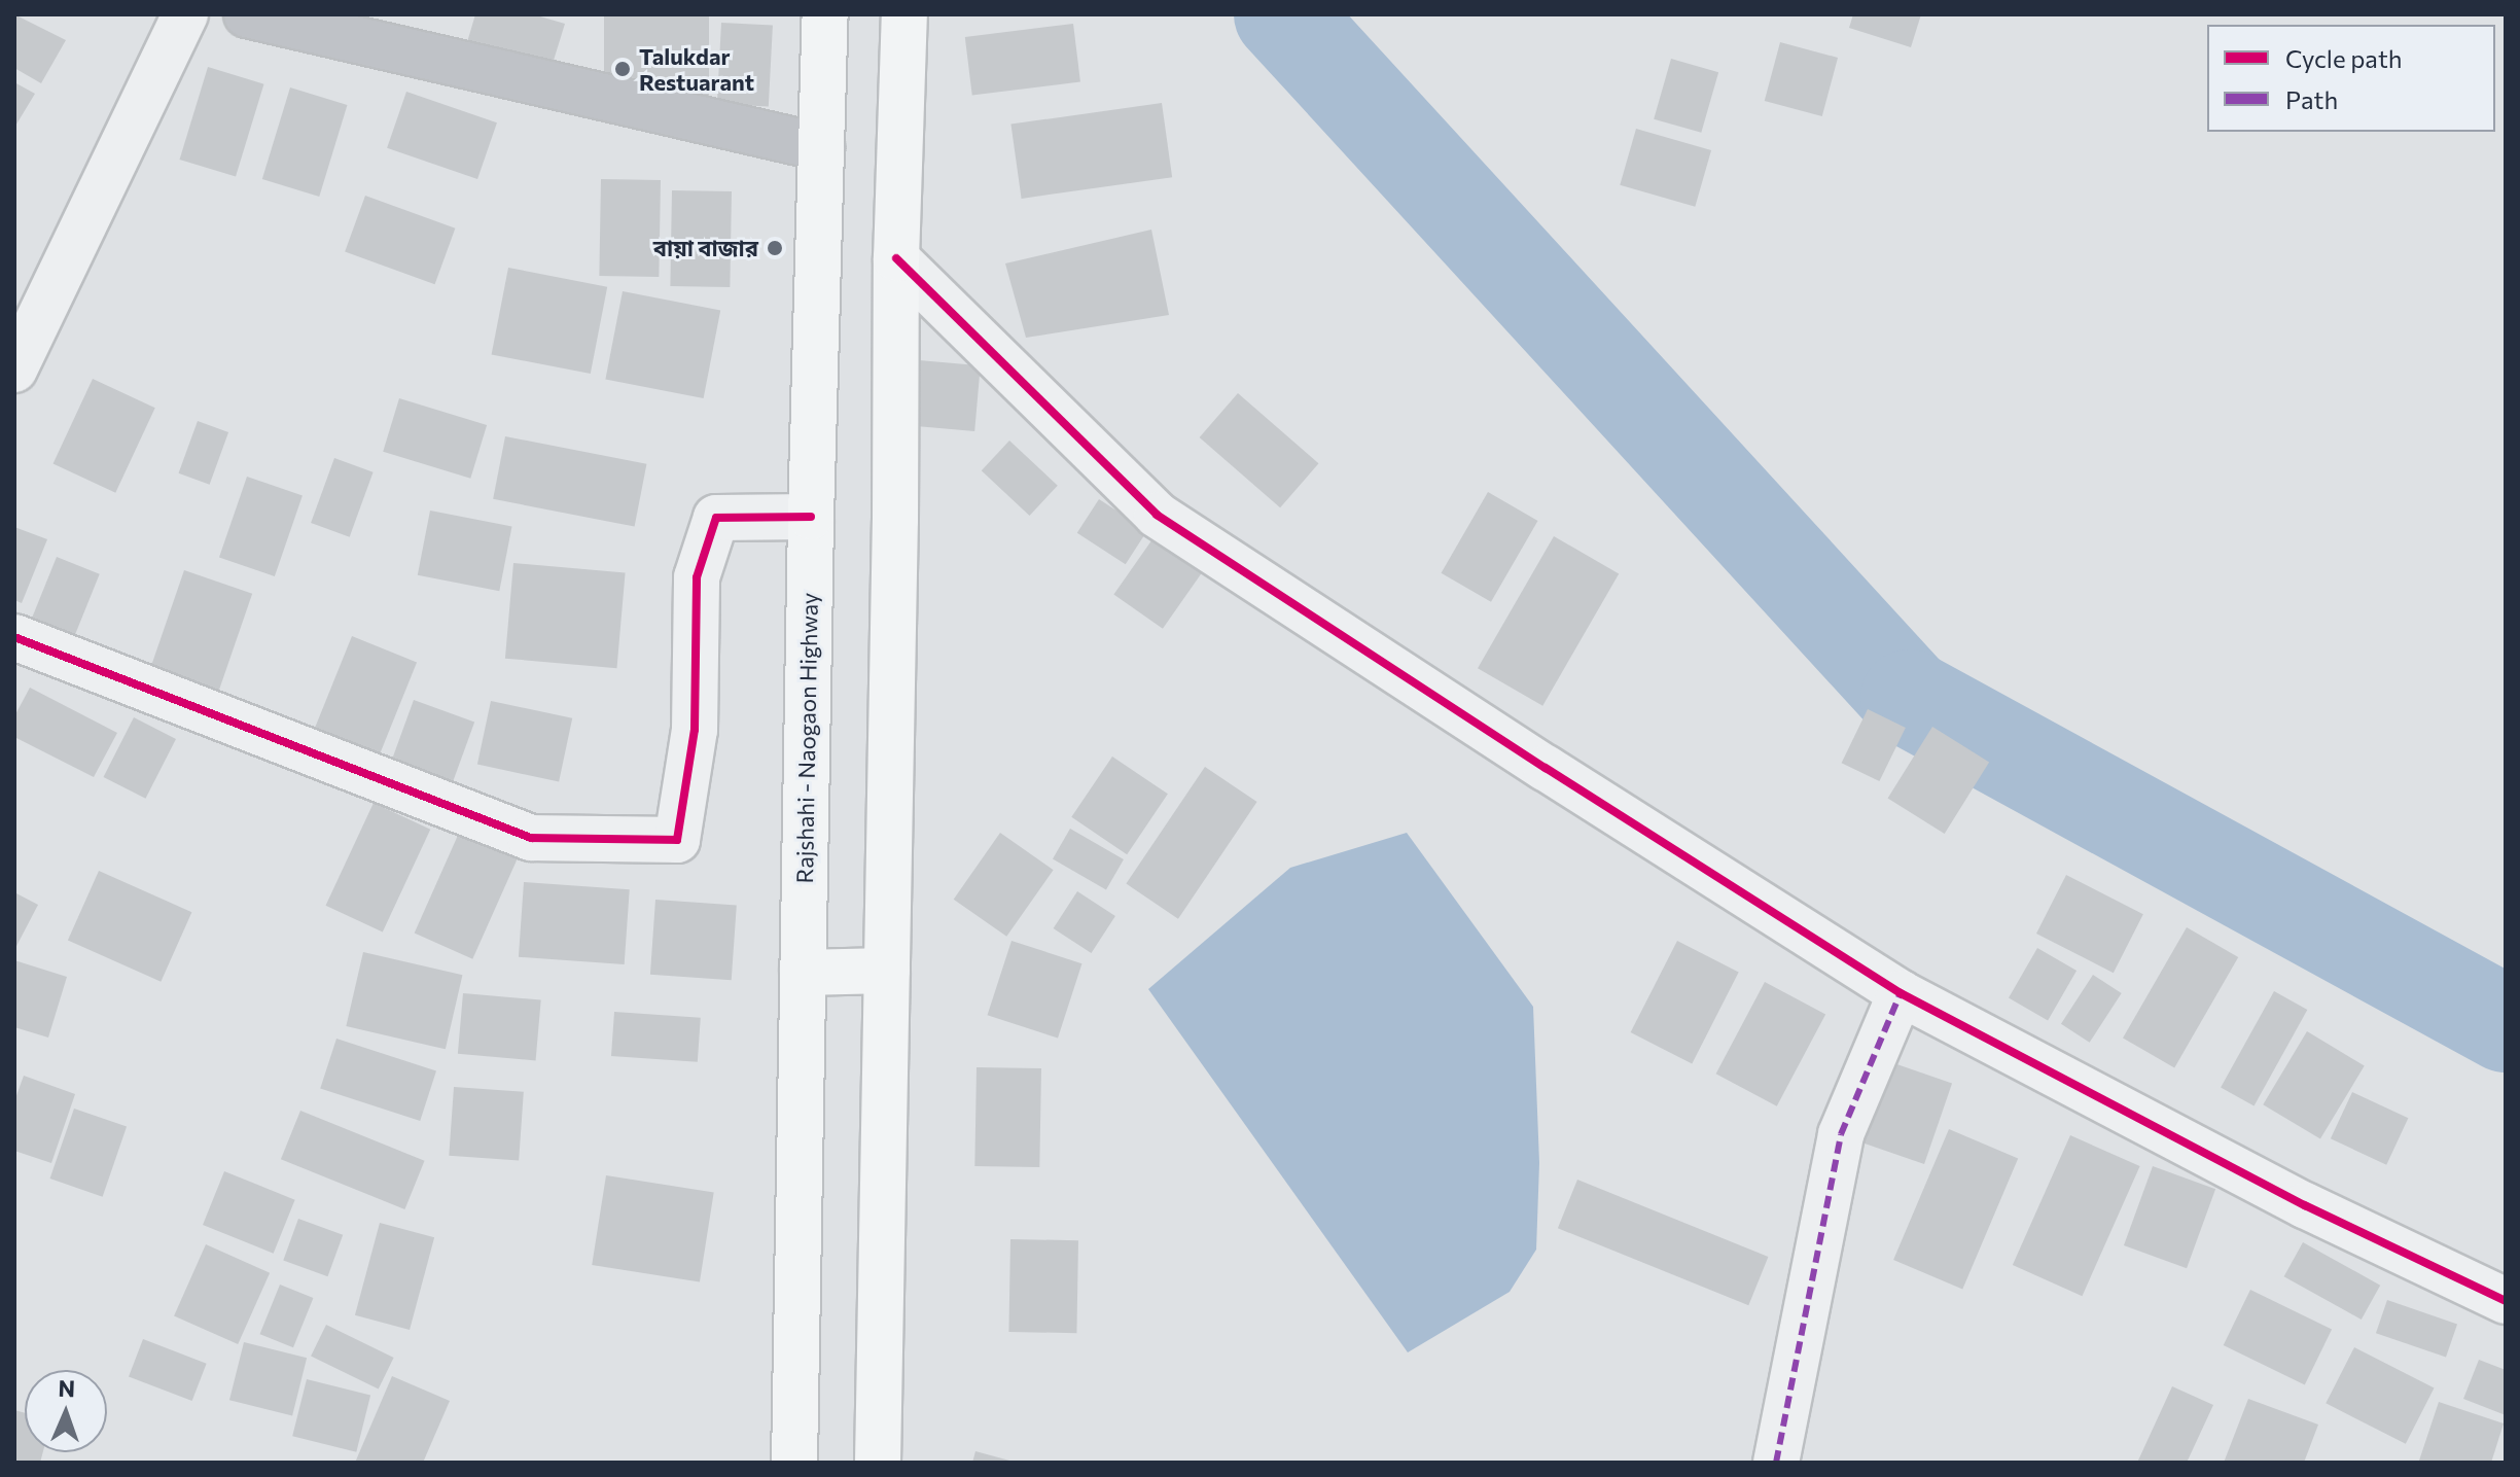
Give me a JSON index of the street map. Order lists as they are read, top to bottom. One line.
{"streets":{"main road":["Rajshahi - Naogaon Highway"]},"places":["Talukdar Restuarant","বায়া বাজার"],"legend":["Cycle path","Path"],"north":"top"}
